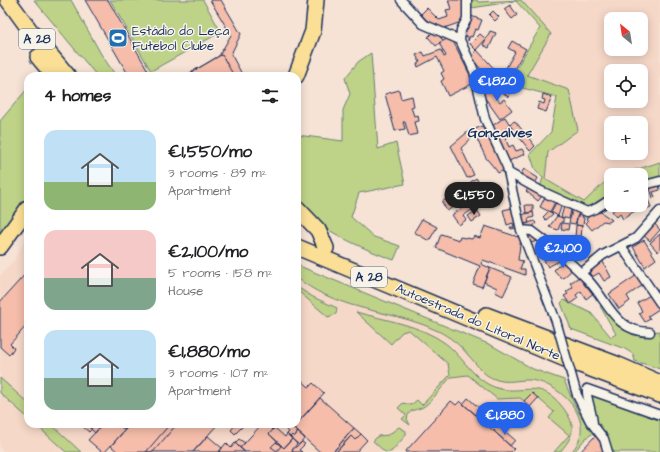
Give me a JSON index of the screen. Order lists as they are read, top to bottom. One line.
{"streets":{"highway":["A 28","Autoestrada do Litoral Norte"]},"districts":["Gonçalves"],"places":{"sports":["Estádio do Leça Futebol Clube"]},"north":"top left","page":{"map_buttons":["+","−"],"price":["€1,820","€1,550","€2,100","€1,880"],"heading":"4 homes","list":[{"name":"€1,550/mo","note":"3 rooms · 89 m² · Apartment"},{"name":"€2,100/mo","note":"5 rooms · 158 m² · House"},{"name":"€1,880/mo","note":"3 rooms · 107 m² · Apartment"}]}}
